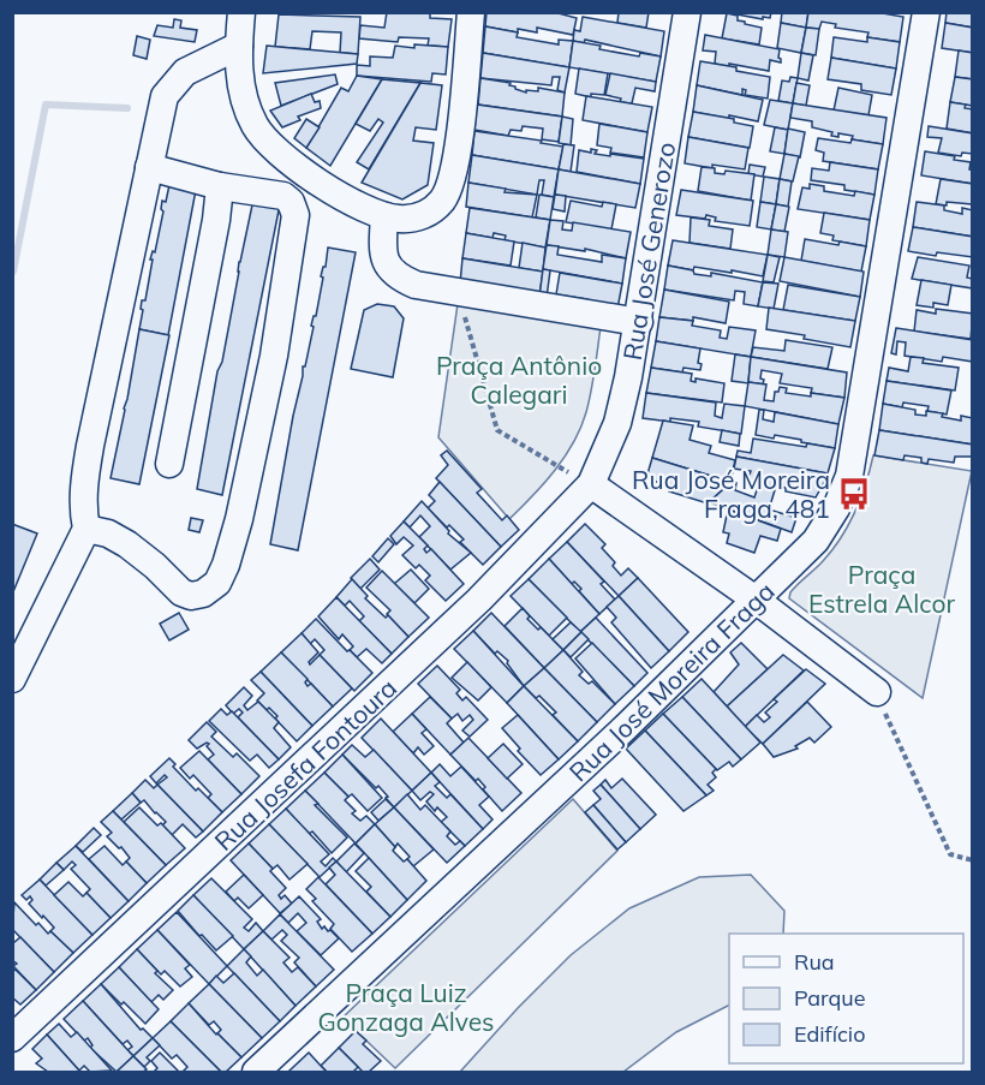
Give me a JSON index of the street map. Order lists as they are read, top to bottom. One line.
{"streets":{"street":["Rua José Generozo","Rua José Moreira Fraga","Rua Josefa Fontoura"]},"crossings":[["Rua José Generozo","Rua Josefa Fontoura"]],"parks":["Praça Antônio Calegari","Praça Estrela Alcor","Praça Luiz Gonzaga Alves"],"places":{"bus stop":["Rua José Moreira Fraga, 481"]},"legend":["Rua","Parque","Edifício"]}
